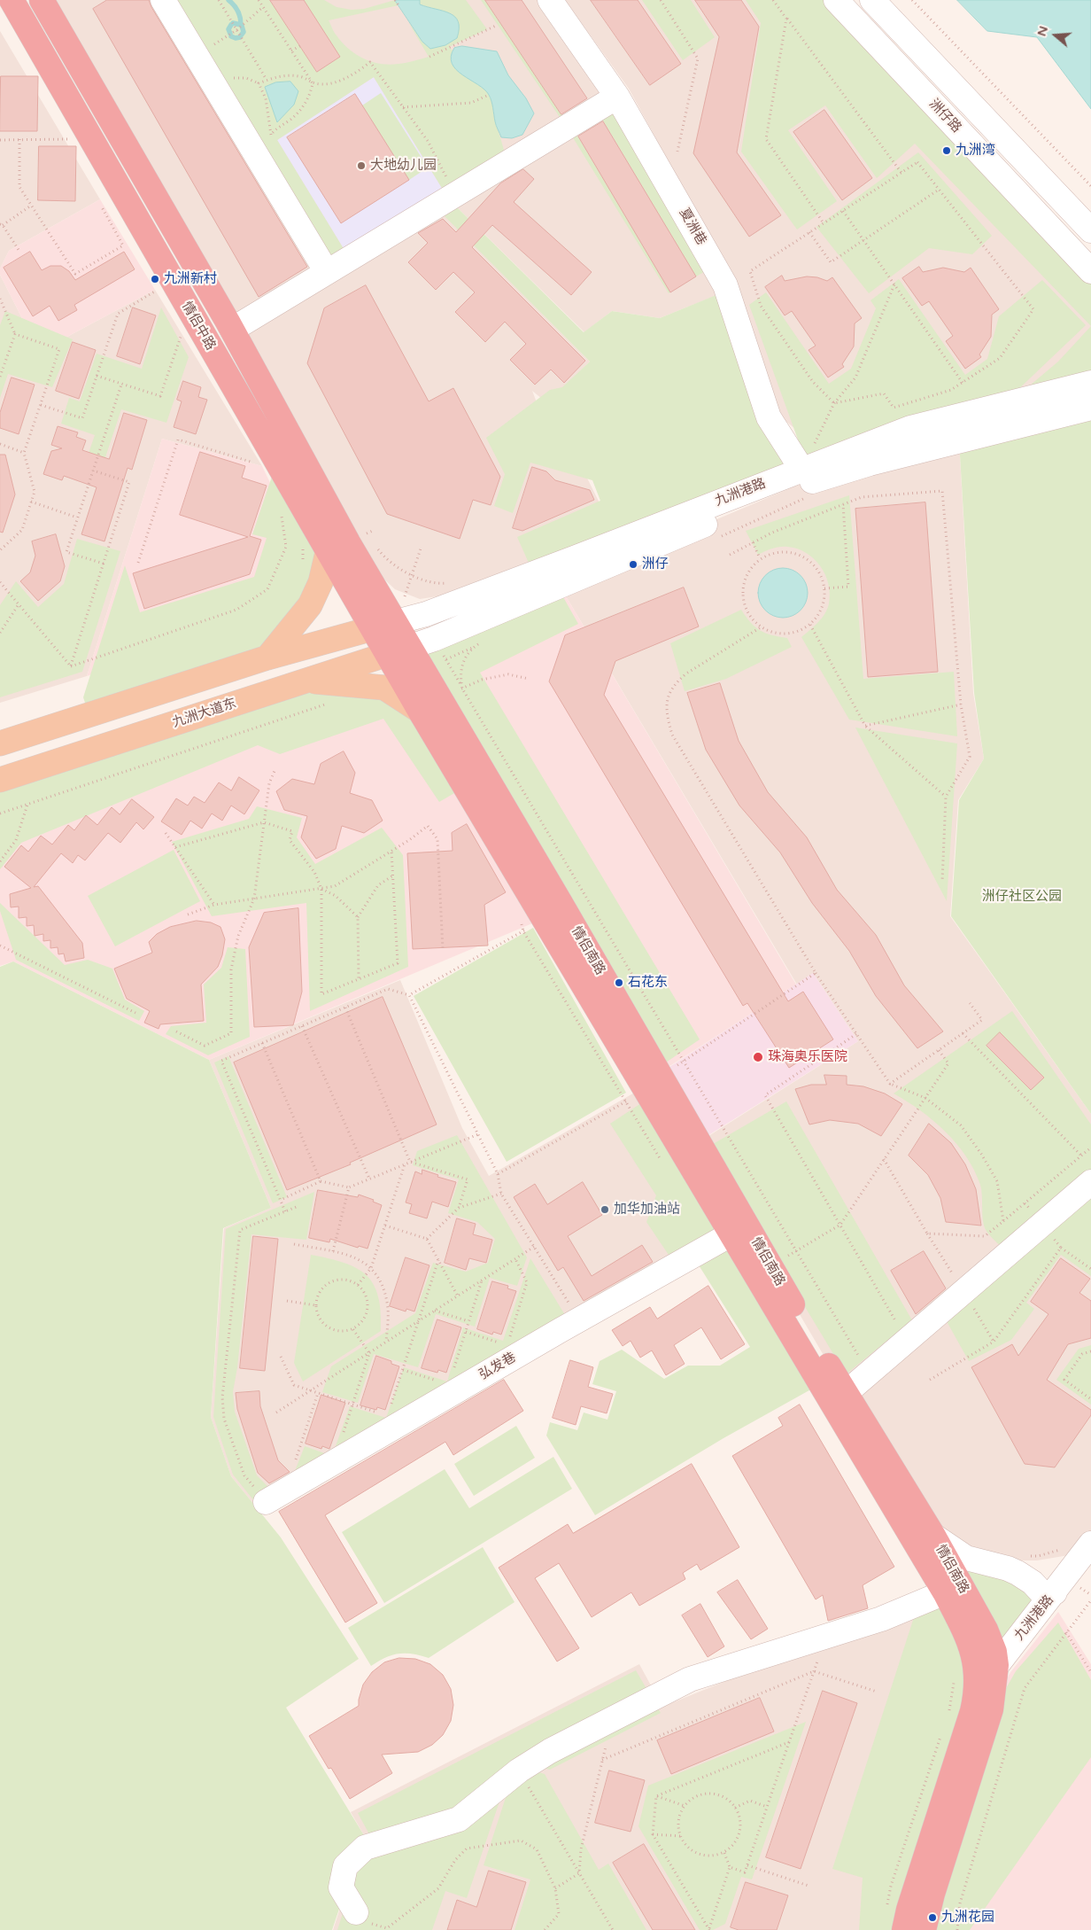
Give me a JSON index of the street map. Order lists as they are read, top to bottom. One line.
{"streets":{"highway":["情侣中路","情侣南路"],"main road":["九洲大道东"],"street":["洲仔路","夏洲巷","九洲港路","弘发巷"]},"crossings":[["夏洲巷","九洲港路"],["情侣中路","九洲港路"],["情侣中路","情侣南路"],["九洲港路","九洲大道东"],["九洲港路","情侣南路"],["九洲大道东","情侣南路"],["情侣南路","弘发巷"]],"parks":["洲仔社区公园"],"places":["九洲湾","大地幼儿园","九洲新村","洲仔","石花东","珠海奥乐医院","加华加油站","九洲花园"],"north":"left"}
